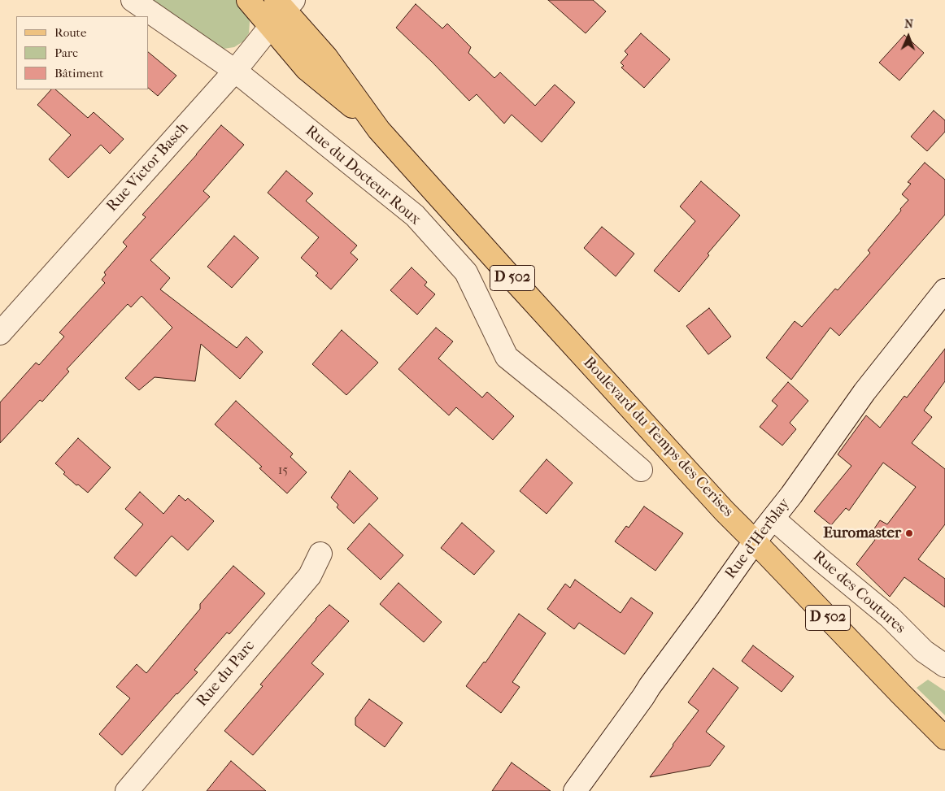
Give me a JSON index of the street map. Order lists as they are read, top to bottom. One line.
{"streets":{"main road":["D 502","Boulevard du Temps des Cerises"],"street":["Rue Victor Basch","Rue du Docteur Roux","Rue d'Herblay","Rue des Coutures","Rue du Parc"]},"crossings":[["Rue Victor Basch","Rue du Docteur Roux"],["Rue Victor Basch","Boulevard du Temps des Cerises"],["Boulevard du Temps des Cerises","Rue d'Herblay"],["Rue d'Herblay","Rue des Coutures"]],"places":["Euromaster"],"house_numbers":["15"],"legend":["Route","Parc","Bâtiment"],"north":"top"}
